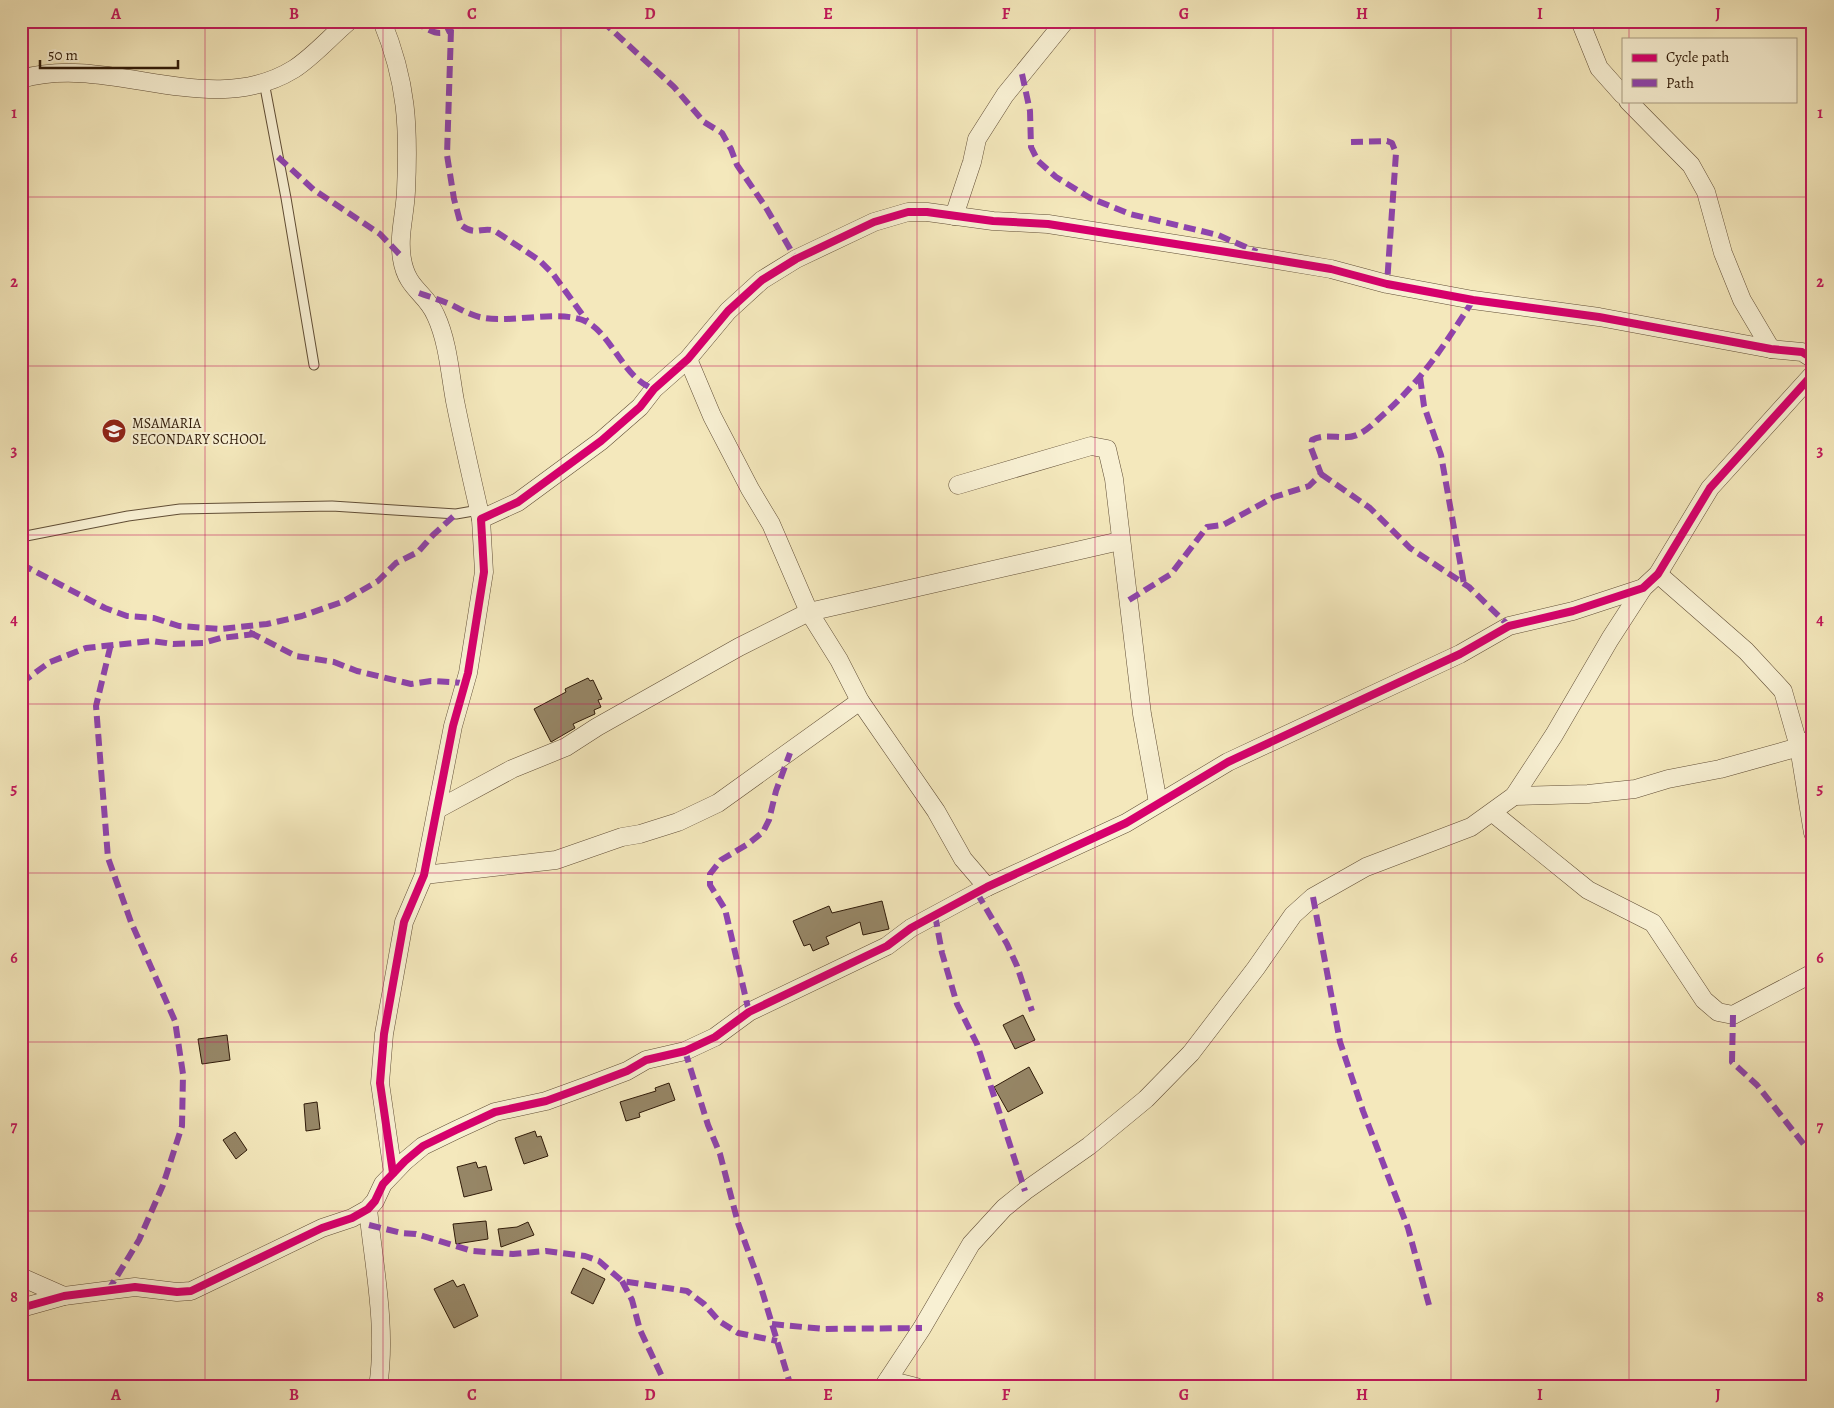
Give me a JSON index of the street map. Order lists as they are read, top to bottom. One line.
{"places":{"school or university":["MSAMARIA SECONDARY SCHOOL"]},"legend":["Cycle path","Path"],"scale_bar":"50 m","grid":{"columns":["A","B","C","D","E","F","G","H","I","J"],"rows":["1","2","3","4","5","6","7","8"]}}
